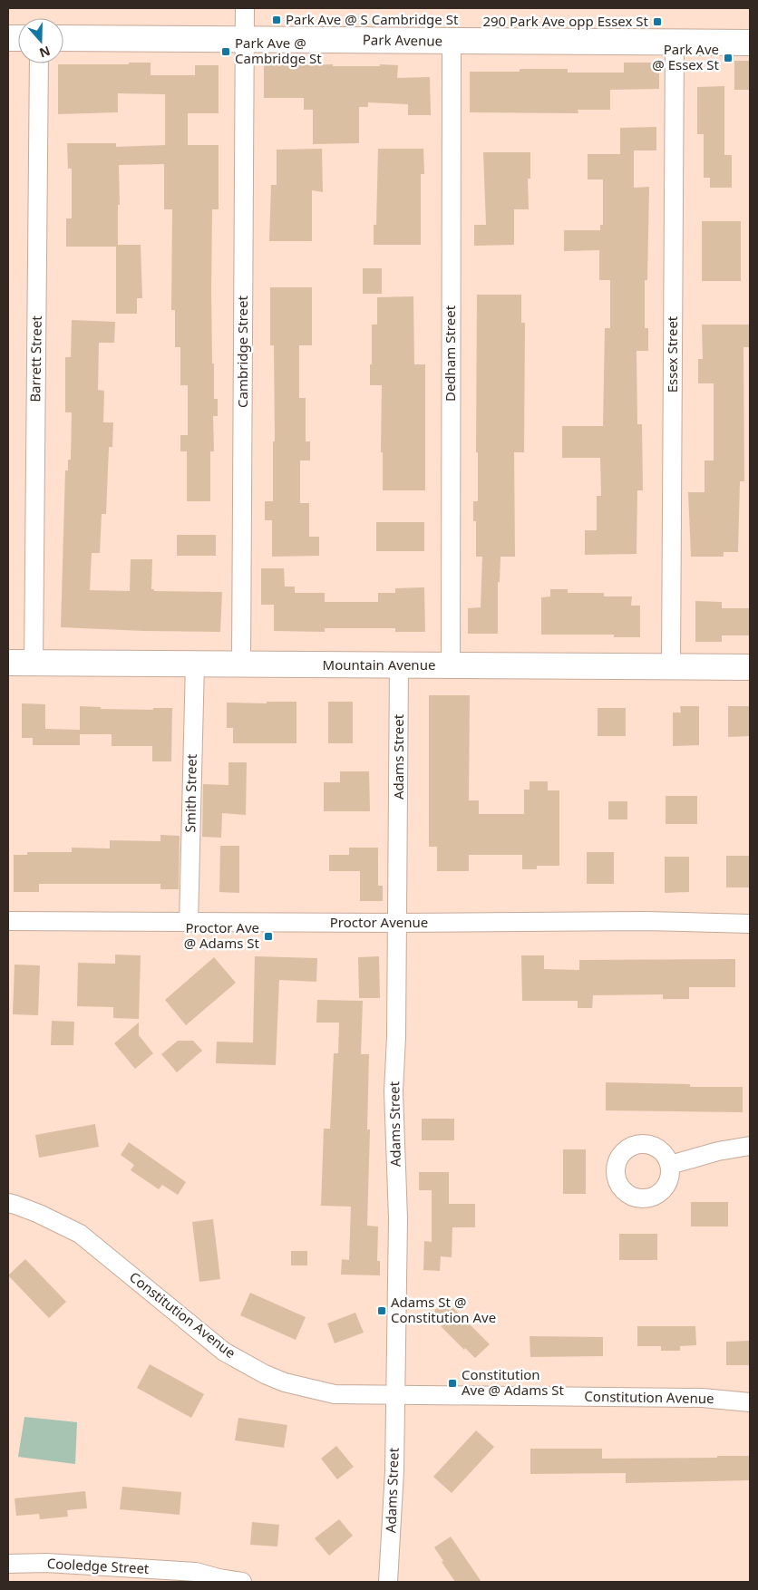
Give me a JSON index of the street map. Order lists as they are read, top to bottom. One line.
{"streets":{"street":["Park Avenue","Cambridge Street","Dedham Street","Essex Street","Barrett Street","Mountain Avenue","Adams Street","Smith Street","Proctor Avenue","Constitution Avenue","Cooledge Street"]},"crossings":[["Park Avenue","Cambridge Street"],["Park Avenue","Dedham Street"],["Park Avenue","Essex Street"],["Cambridge Street","Mountain Avenue"],["Dedham Street","Mountain Avenue"],["Essex Street","Mountain Avenue"],["Barrett Street","Mountain Avenue"],["Mountain Avenue","Adams Street"],["Mountain Avenue","Smith Street"],["Adams Street","Proctor Avenue"],["Adams Street","Constitution Avenue"],["Smith Street","Proctor Avenue"]],"places":{"transit":["Park Ave @ S Cambridge St","290 Park Ave opp Essex St","Park Ave @ Cambridge St","Park Ave @ Essex St","Proctor Ave @ Adams St","Adams St @ Constitution Ave","Constitution Ave @ Adams St"]},"north":"bottom"}
